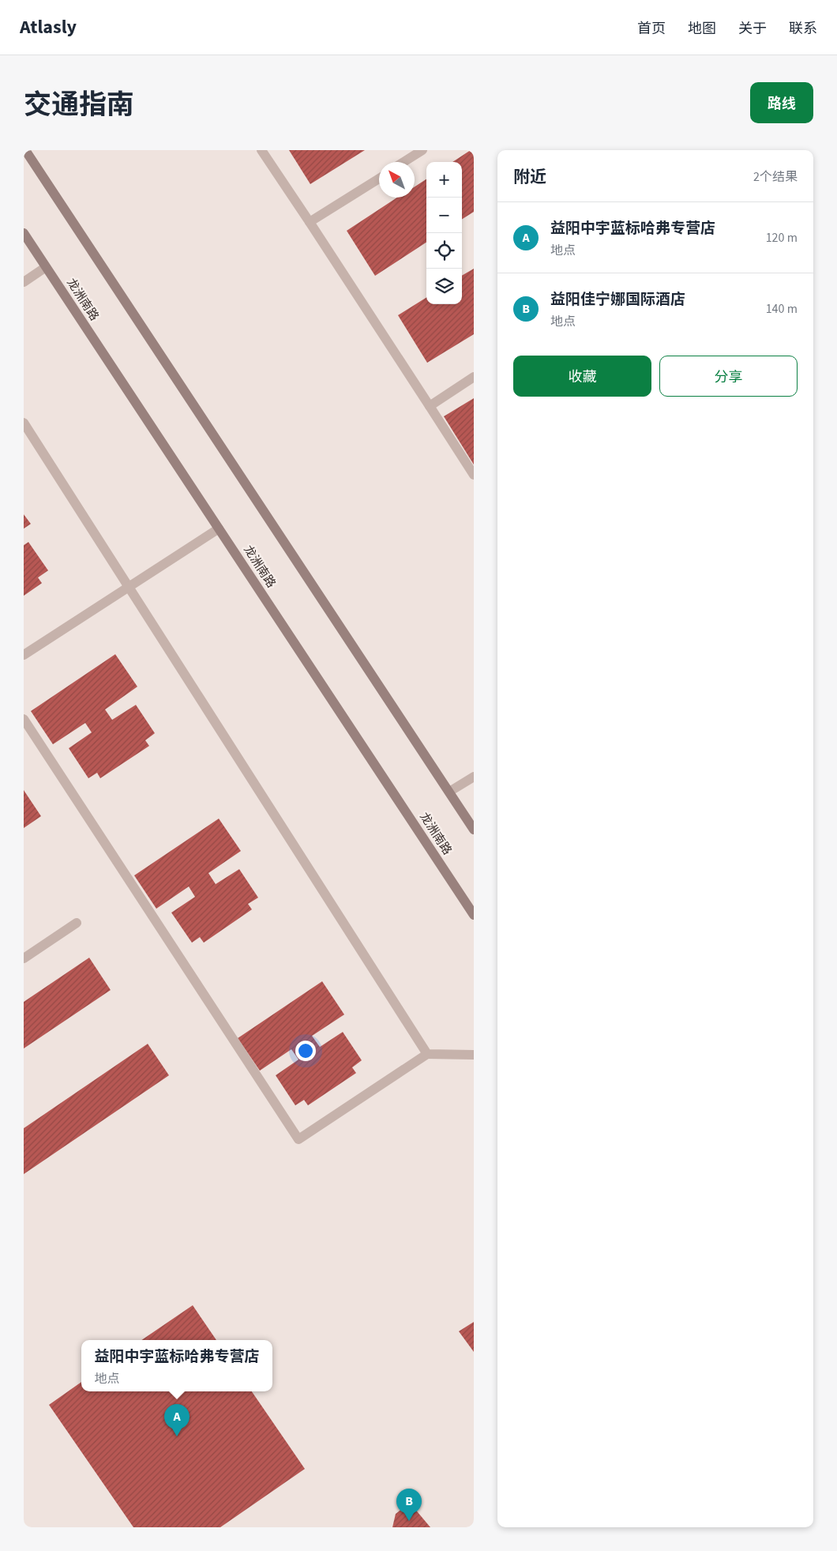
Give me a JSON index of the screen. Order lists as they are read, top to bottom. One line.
{"streets":{"main road":["龙洲南路"]},"north":"top left","page":{"header":"Atlasly","nav":["首页","地图","关于","联系"],"title":"交通指南","buttons":["路线",["收藏","分享"]],"heading":["附近","2个结果"],"map_buttons":["+","−"],"list":[{"mark":"A","name":"益阳中宇蓝标哈弗专营店","note":"地点","value":"120 m"},{"mark":"B","name":"益阳佳宁娜国际酒店","note":"地点","value":"140 m"}],"popup":["益阳中宇蓝标哈弗专营店","地点"],"pins":["A","B"]}}
